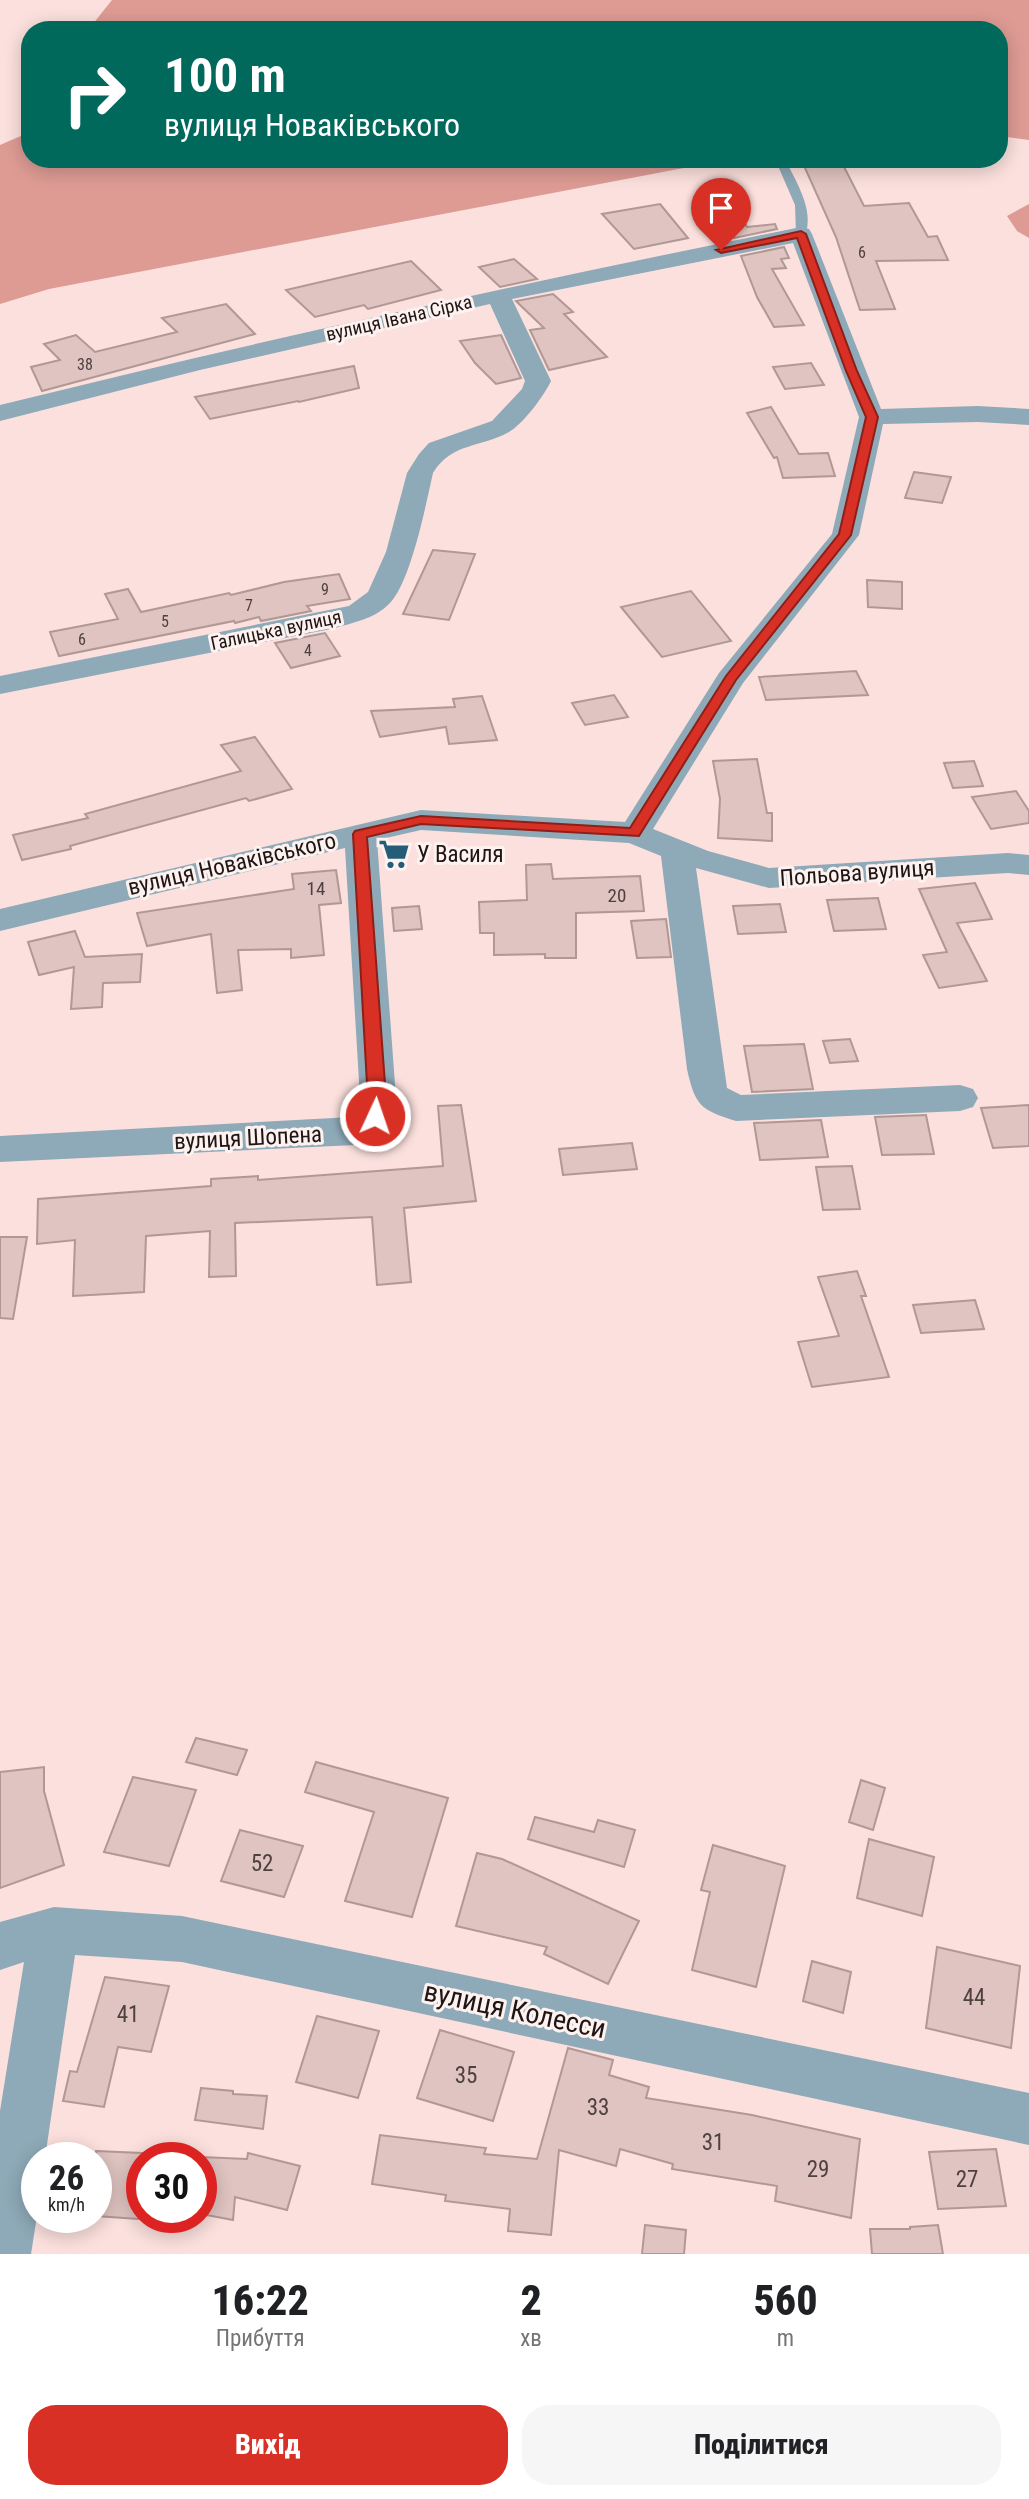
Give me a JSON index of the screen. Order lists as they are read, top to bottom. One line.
{"streets":{"street":["вулиця Івана Сірка","Галицька вулиця","вулиця Новаківського","Польова вулиця","вулиця Шопена","вулиця Колесси"]},"crossings":[["вулиця Івана Сірка","Галицька вулиця"],["вулиця Новаківського","Польова вулиця"],["вулиця Новаківського","вулиця Шопена"]],"places":{"supermarket":["У Василя"]},"house_numbers":["6","38","9","7","5","6","4","14","20","52","44","41","35","33","31","29","27"],"page":{"turn":["100 m","вулиця Новаківського"],"speed":"26 km/h","limit":"30","eta":["16:22","Прибуття","2","хв","560","m"],"buttons":["Вихід","Поділитися"]}}
